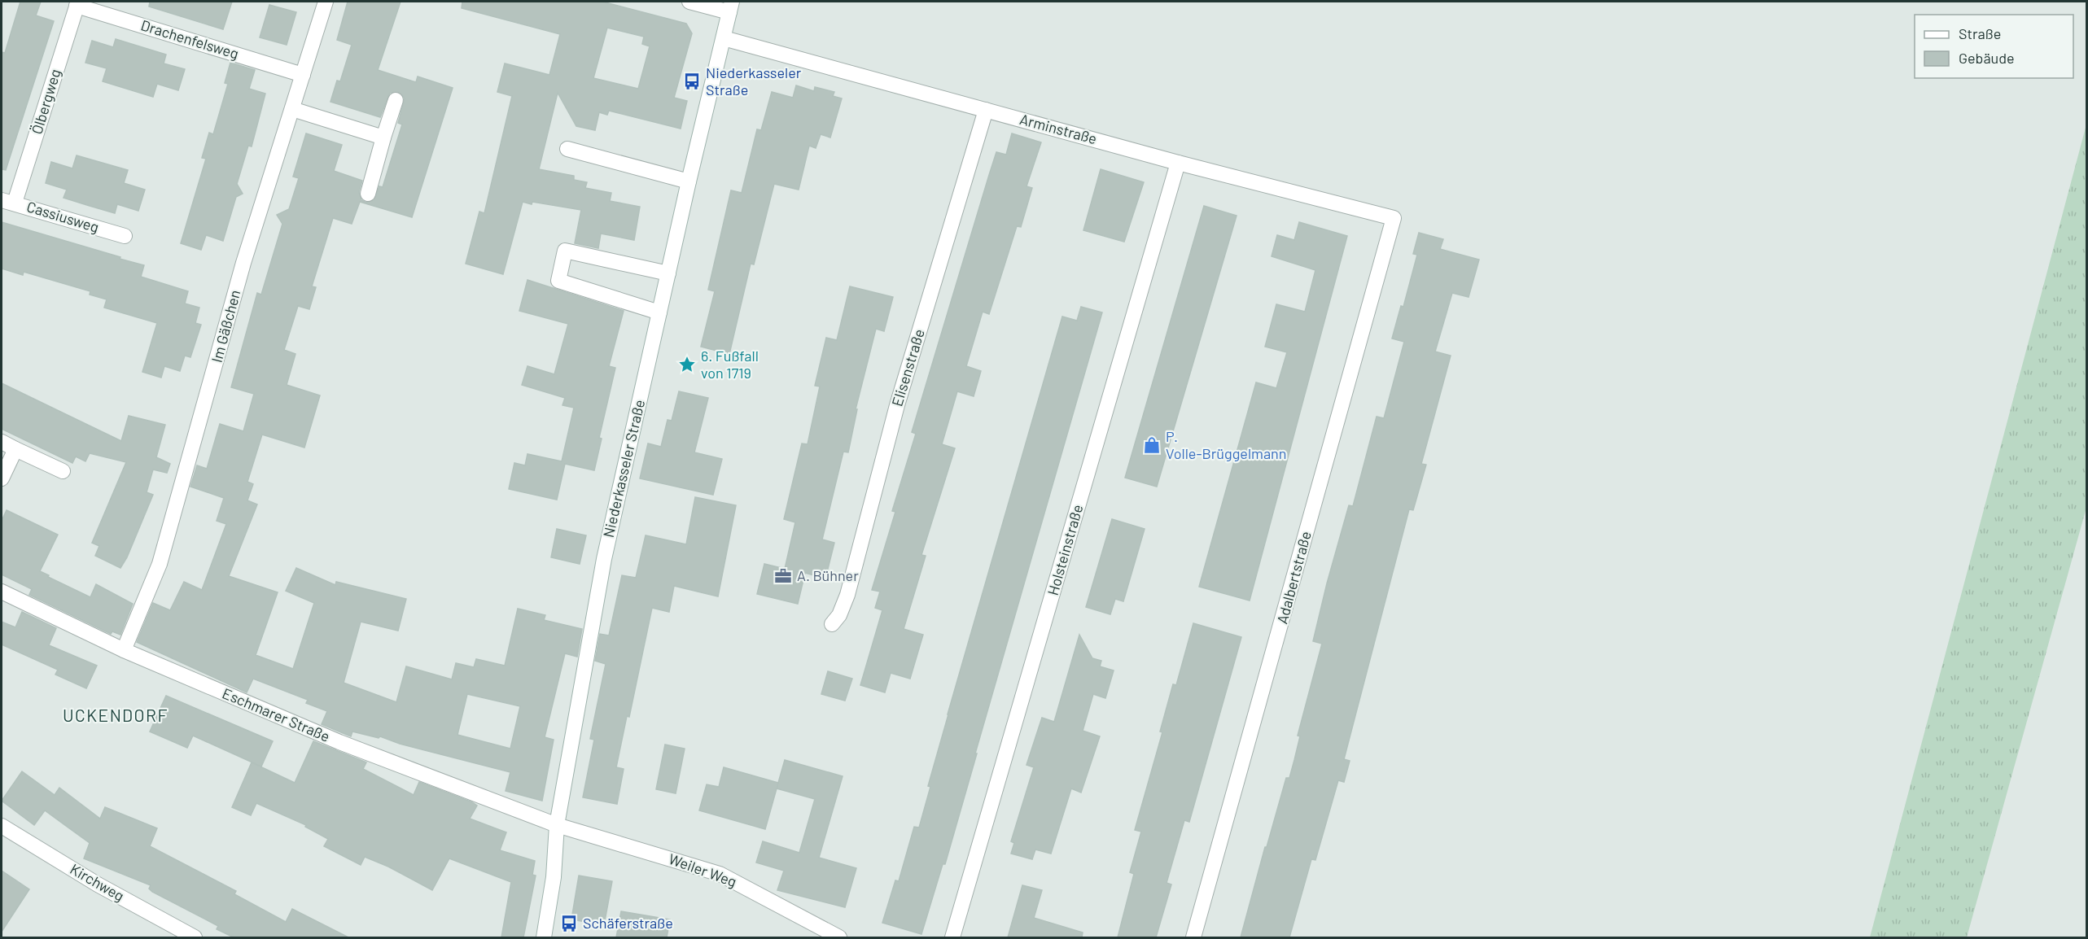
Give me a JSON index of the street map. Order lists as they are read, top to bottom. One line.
{"streets":{"street":["Drachenfelsweg","Ölbergweg","Arminstraße","Cassiusweg","Im Gäßchen","Elisenstraße","Niederkasseler Straße","Holsteinstraße","Adalbertstraße","Eschmarer Straße","Weiler Weg","Kirchweg"]},"crossings":[["Drachenfelsweg","Ölbergweg"],["Drachenfelsweg","Im Gäßchen"],["Ölbergweg","Cassiusweg"],["Arminstraße","Elisenstraße"],["Arminstraße","Niederkasseler Straße"],["Arminstraße","Holsteinstraße"],["Arminstraße","Adalbertstraße"],["Im Gäßchen","Eschmarer Straße"],["Niederkasseler Straße","Eschmarer Straße"],["Niederkasseler Straße","Weiler Weg"],["Eschmarer Straße","Weiler Weg"]],"districts":["UCKENDORF"],"places":{"bus stop":["Niederkasseler Straße","Schäferstraße"],"place":["6. Fußfall von 1719"],"shop":["P. Volle-Brüggelmann"],"office":["A. Bühner"]},"legend":["Straße","Gebäude"]}
